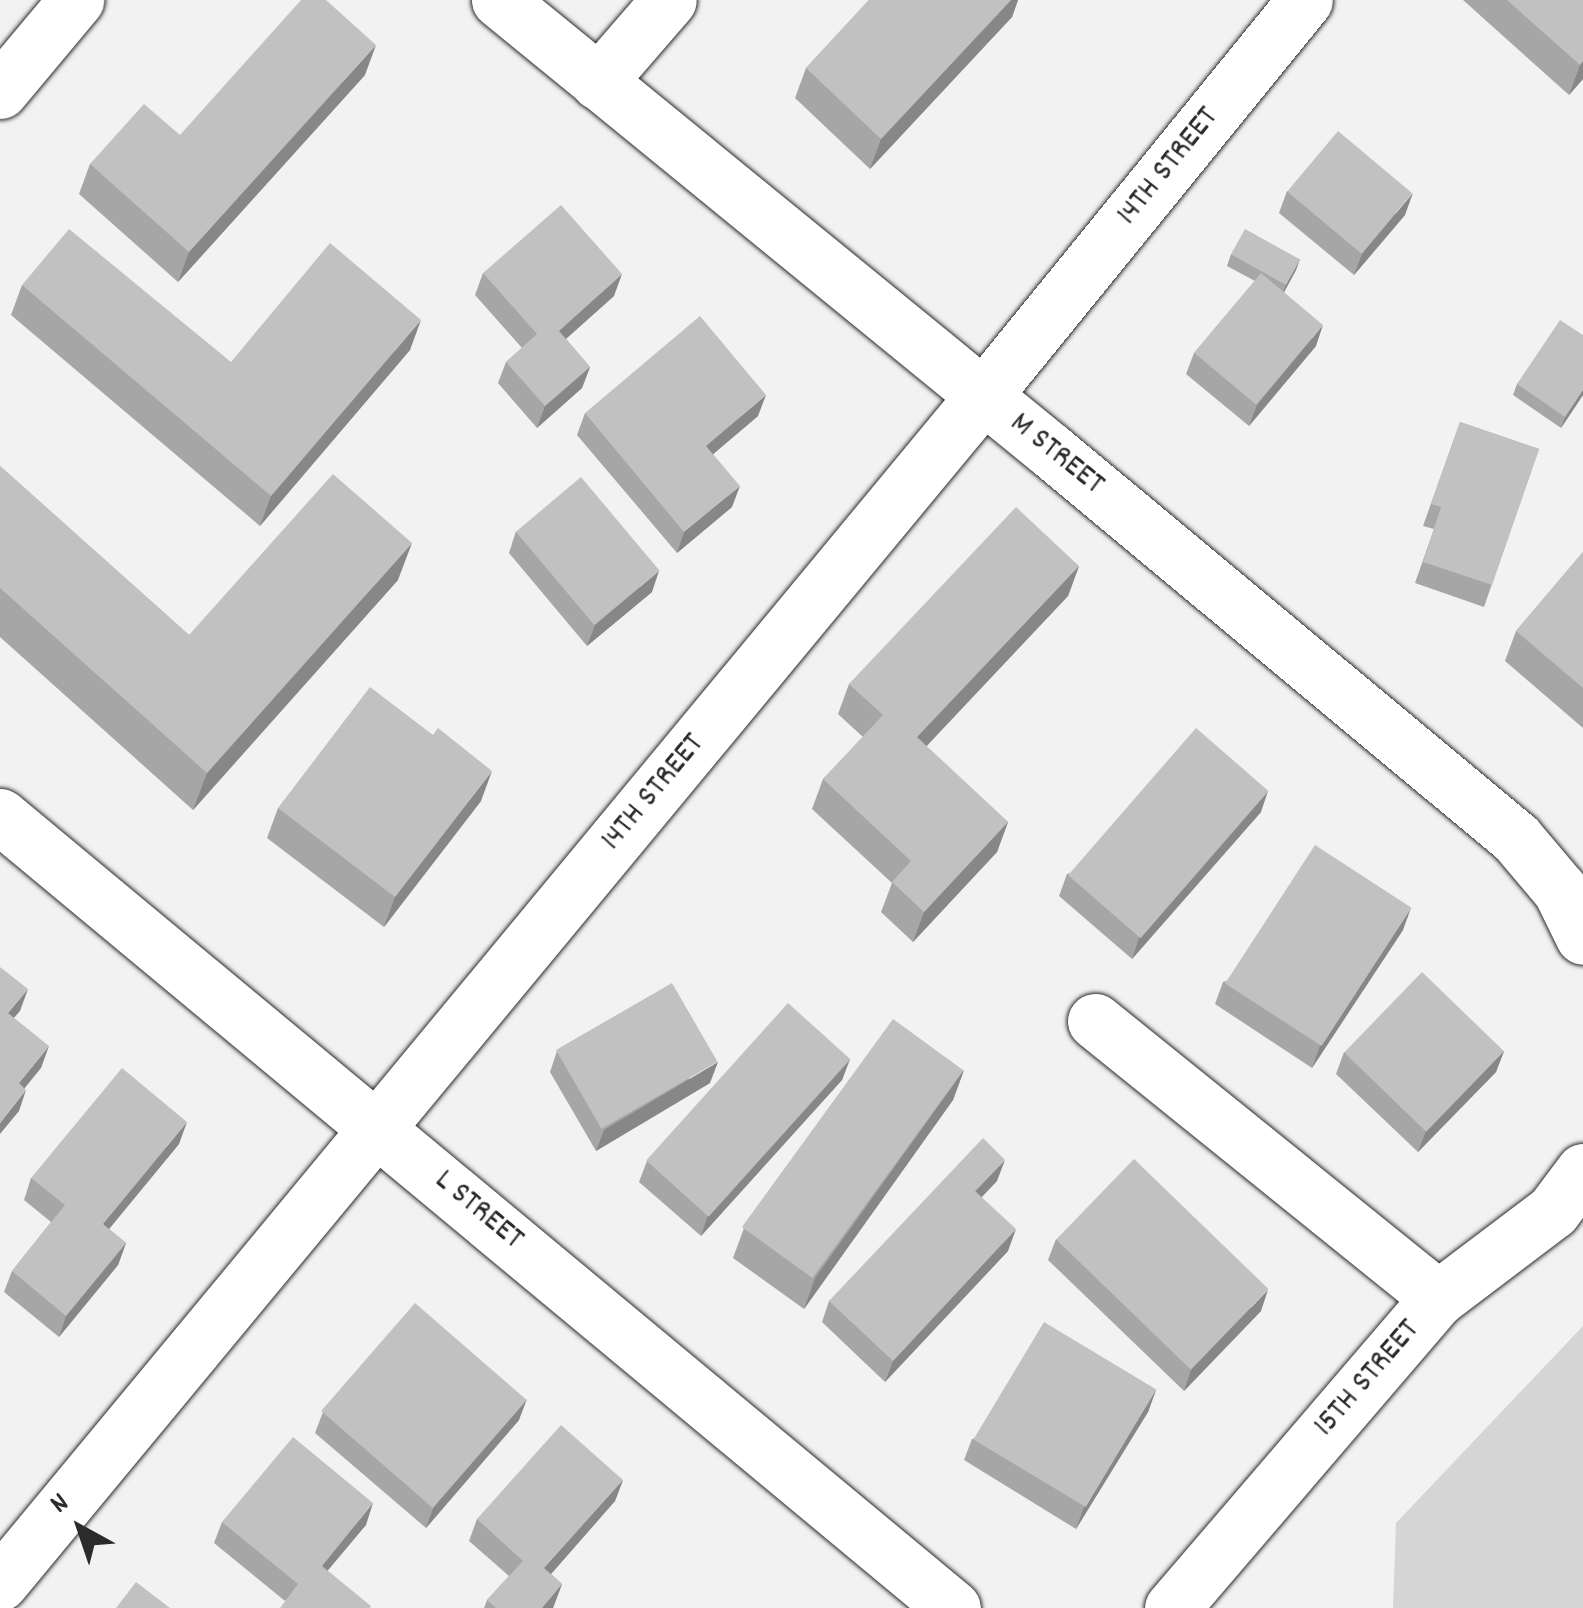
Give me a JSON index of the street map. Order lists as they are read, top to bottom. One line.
{"streets":{"street":["14TH STREET","M STREET","L STREET","15TH STREET"]},"crossings":[["14TH STREET","M STREET"],["14TH STREET","L STREET"]],"north":"top left"}
